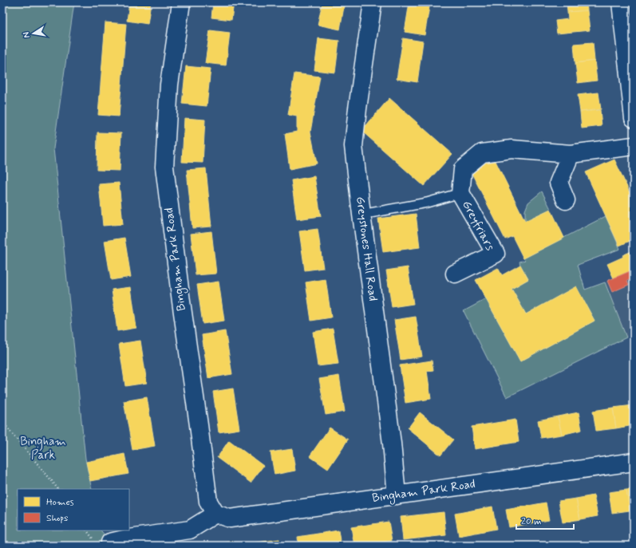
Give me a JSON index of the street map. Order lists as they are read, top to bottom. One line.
{"streets":{"street":["Greyfriars","Greystones Hall Road","Bingham Park Road"]},"crossings":[["Greyfriars","Greystones Hall Road"],["Greystones Hall Road","Bingham Park Road"]],"parks":["Bingham Park"],"legend":["Homes","Shops"],"scale_bar":"20 m","north":"left"}
